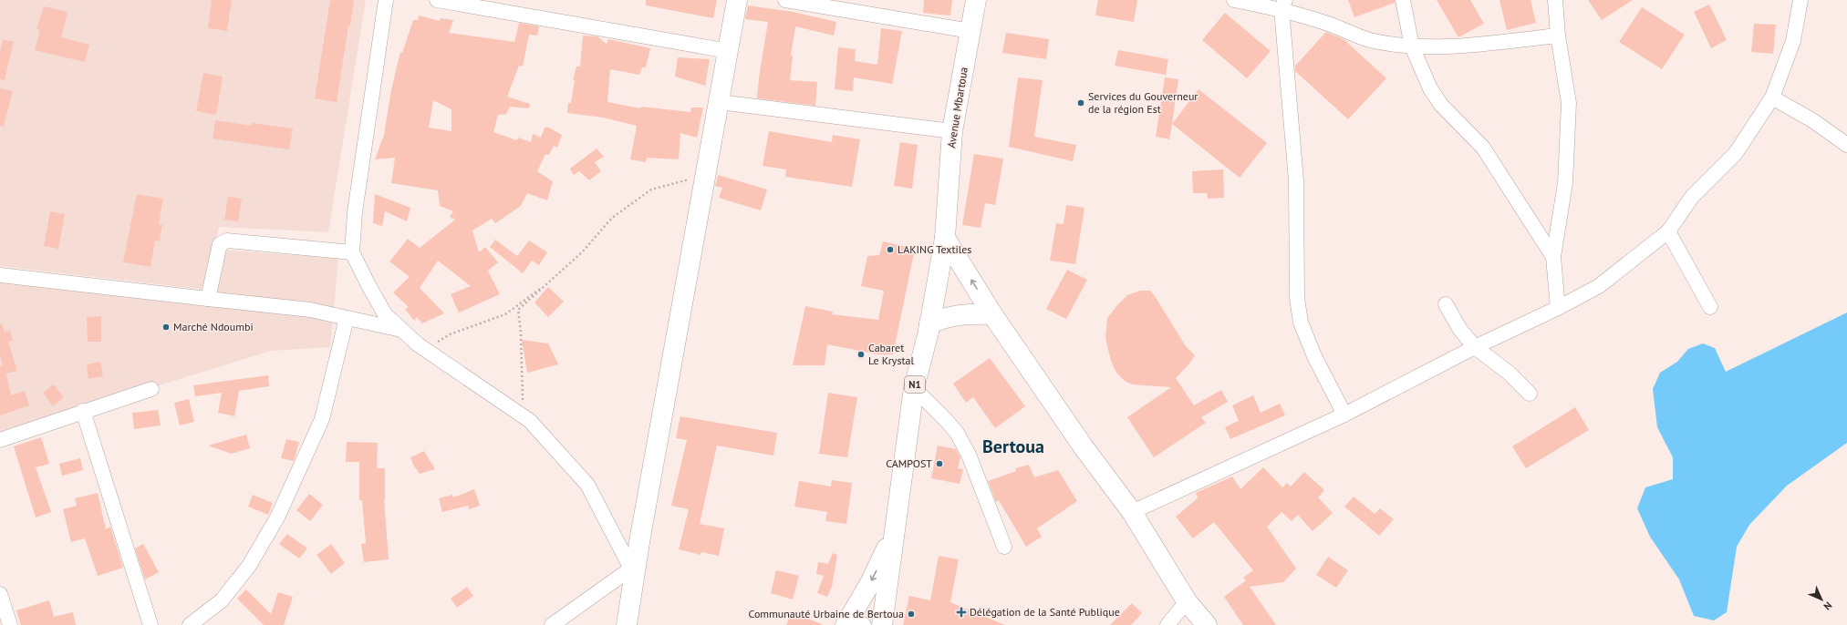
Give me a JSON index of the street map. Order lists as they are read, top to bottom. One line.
{"streets":{"main road":["Avenue Mbartoua","N1"]},"crossings":[["Avenue Mbartoua","N1"]],"districts":["Bertoua"],"places":{"other":["Services du Gouverneur de la région Est","LAKING Textiles","Marché Ndoumbi","Cabaret Le Krystal","CAMPOST","Communauté Urbaine de Bertoua"],"health":["Délégation de la Santé Publique"]},"north":"bottom right"}
